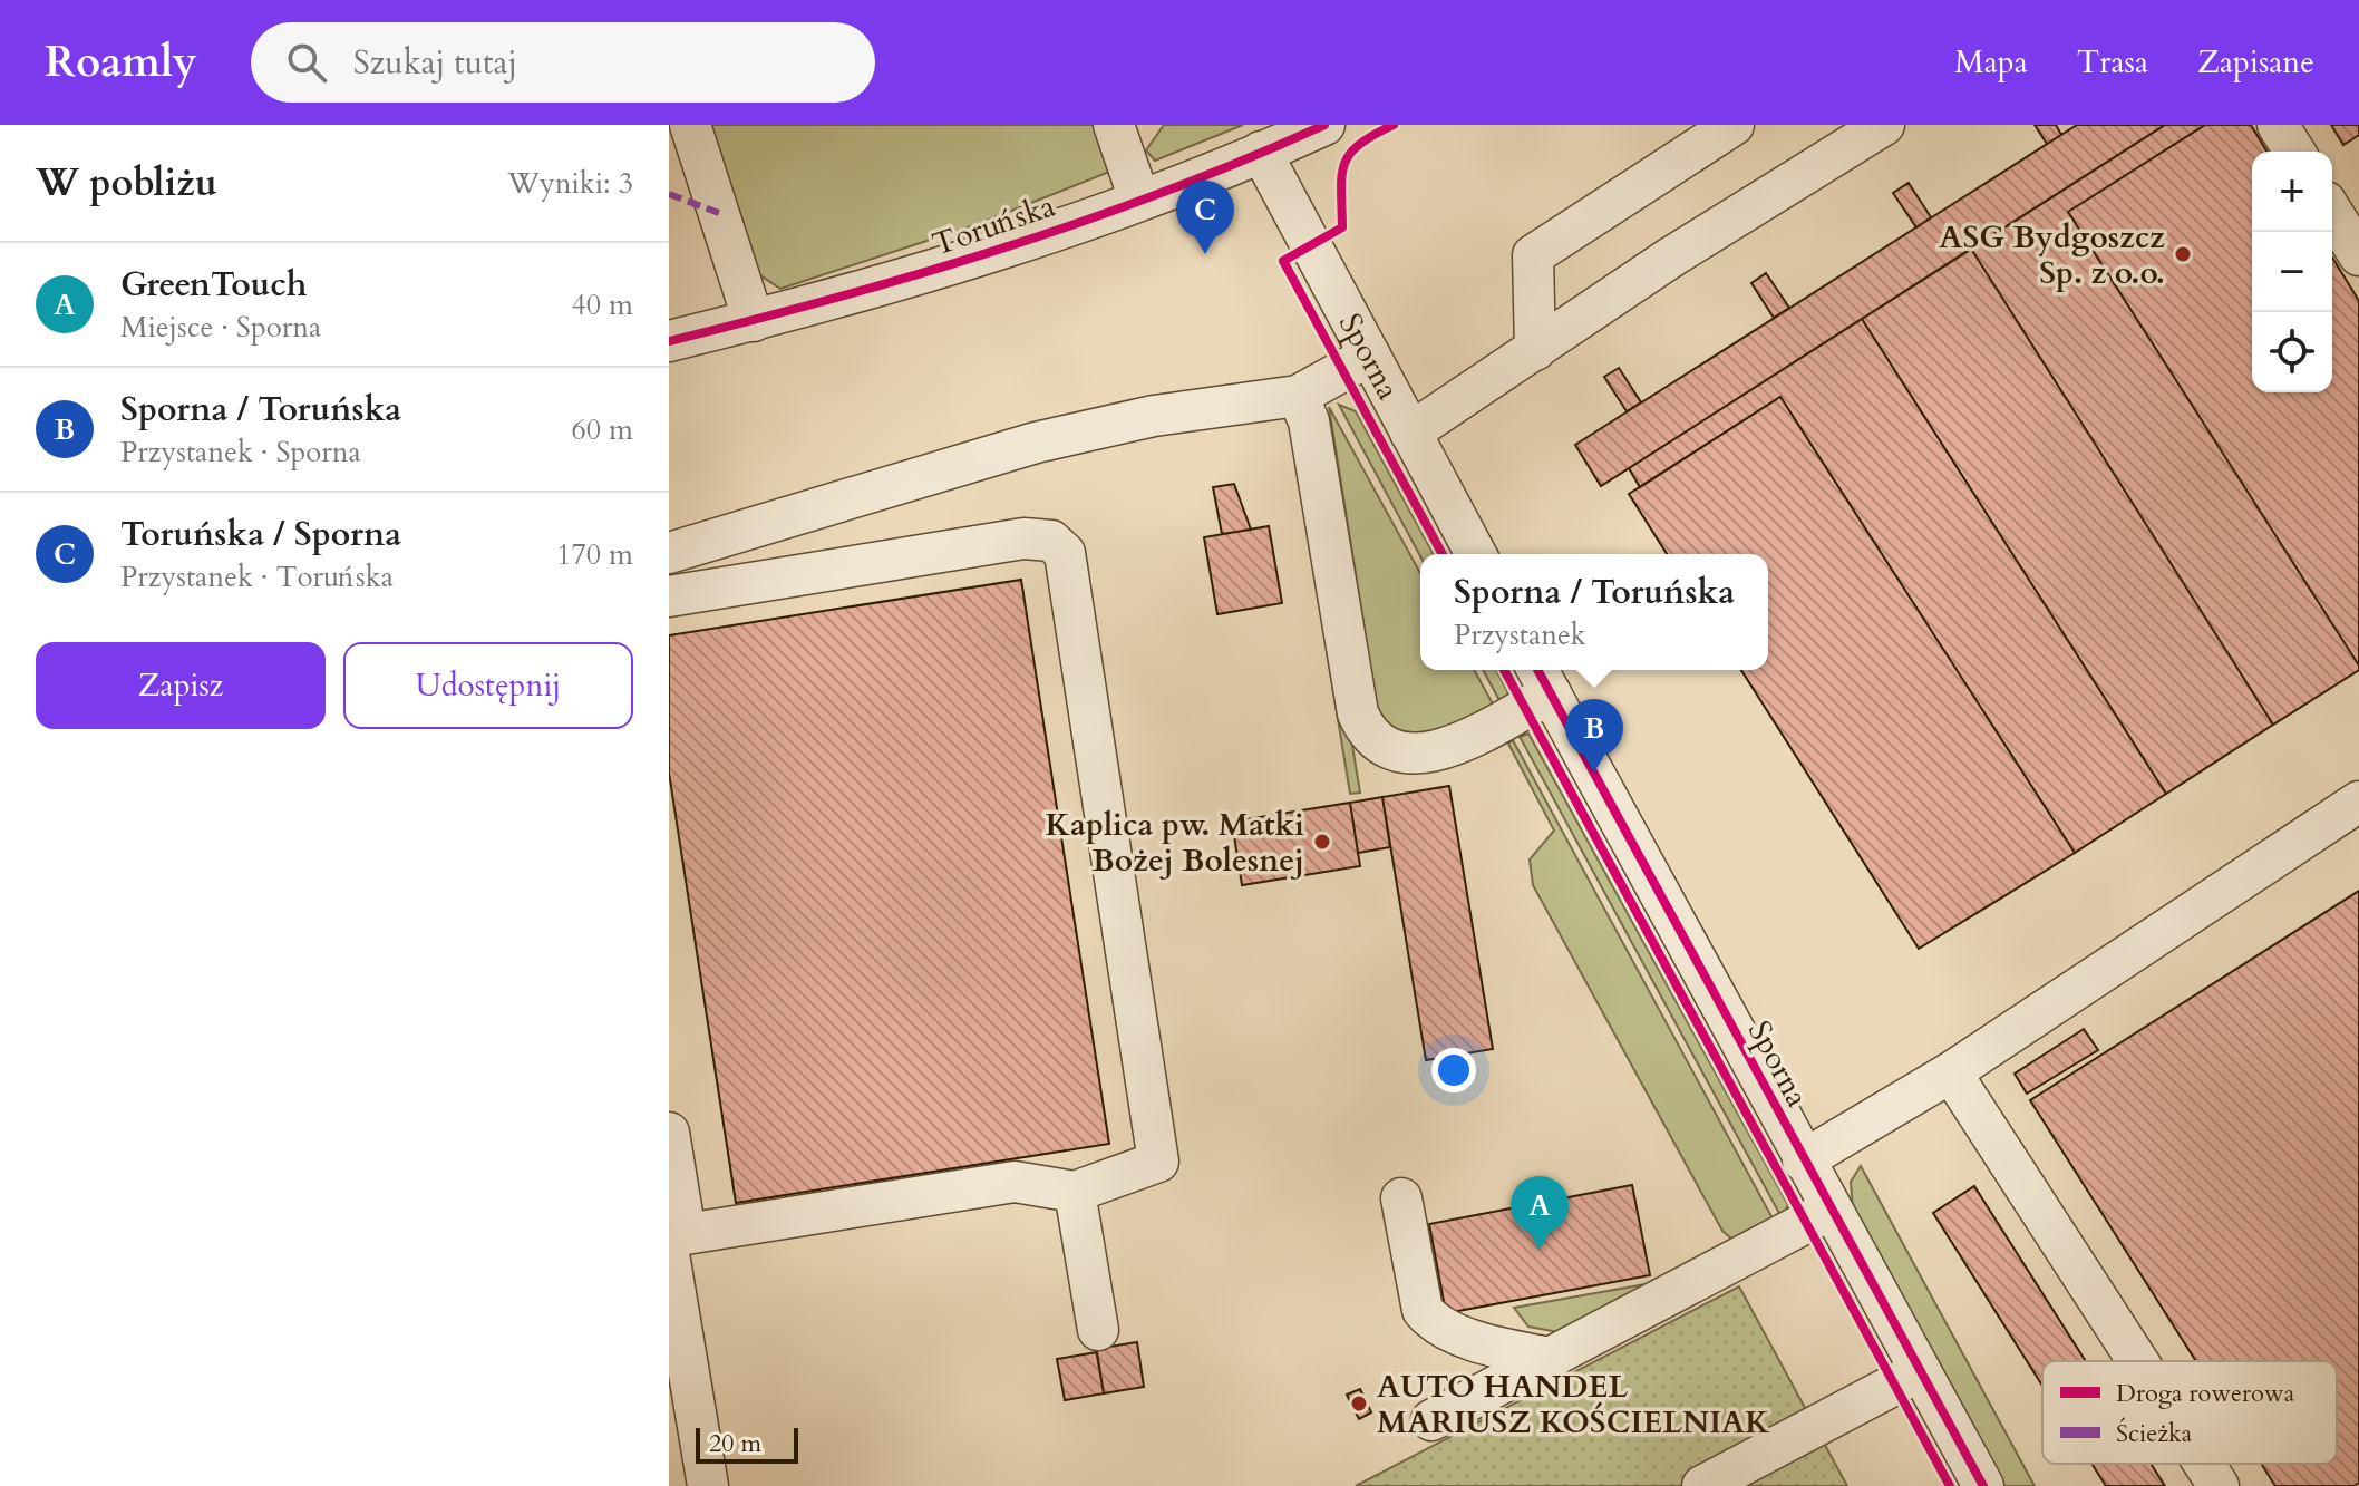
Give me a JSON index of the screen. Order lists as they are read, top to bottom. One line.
{"streets":{"street":["Toruńska","Sporna"]},"crossings":[["Toruńska","Sporna"]],"places":["ASG Bydgoszcz Sp. z o.o.","Kaplica pw. Matki Bożej Bolesnej","AUTO HANDEL MARIUSZ KOŚCIELNIAK"],"legend":["Droga rowerowa","Ścieżka"],"scale_bar":"20 m","page":{"header":"Roamly","search":"Szukaj tutaj","nav":["Mapa","Trasa","Zapisane"],"heading":["W pobliżu","Wyniki: 3"],"map_buttons":["+","−"],"pins":["C","B","A"],"list":[{"mark":"A","name":"GreenTouch","note":"Miejsce · Sporna","value":"40 m"},{"mark":"B","name":"Sporna / Toruńska","note":"Przystanek · Sporna","value":"60 m"},{"mark":"C","name":"Toruńska / Sporna","note":"Przystanek · Toruńska","value":"170 m"}],"popup":["Sporna / Toruńska","Przystanek"],"buttons":["Zapisz","Udostępnij"],"scale":"20 m"}}
